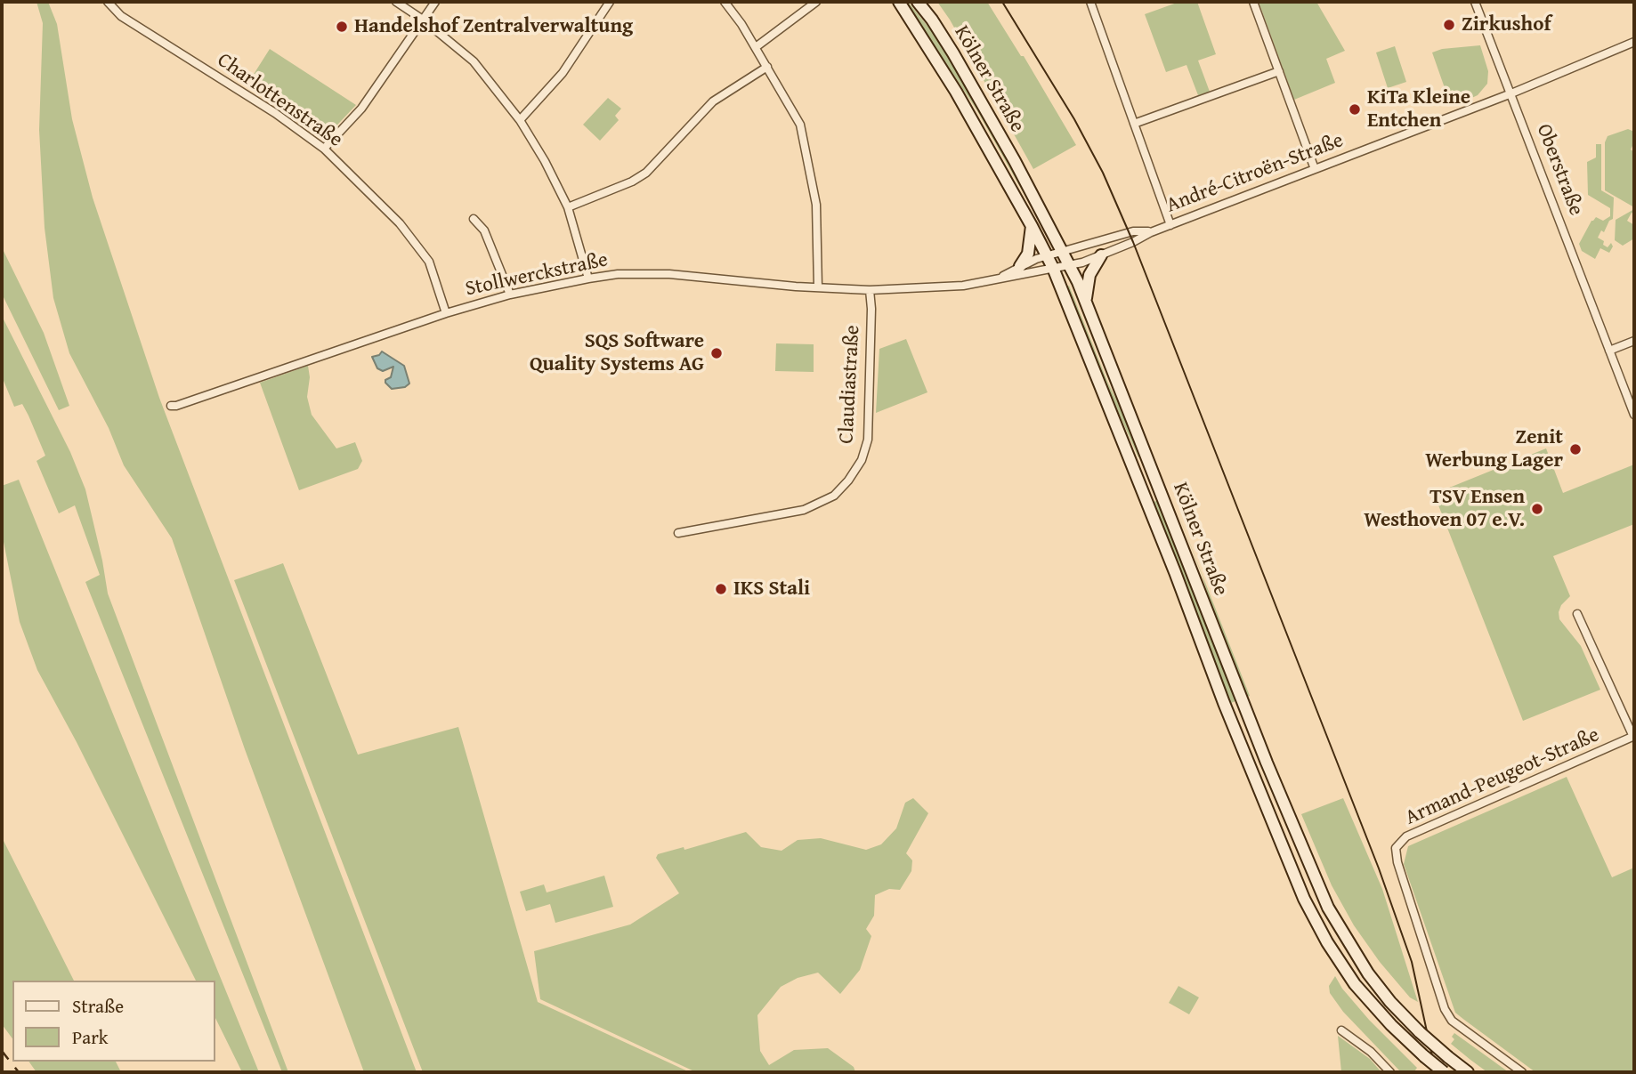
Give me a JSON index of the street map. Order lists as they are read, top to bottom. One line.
{"streets":{"main road":["Kölner Straße"],"street":["Charlottenstraße","Oberstraße","André-Citroën-Straße","Stollwerckstraße","Claudiastraße","Armand-Peugeot-Straße"]},"crossings":[["Kölner Straße","André-Citroën-Straße"],["Kölner Straße","Stollwerckstraße"],["Charlottenstraße","Stollwerckstraße"],["Oberstraße","André-Citroën-Straße"],["André-Citroën-Straße","Stollwerckstraße"],["Stollwerckstraße","Claudiastraße"]],"places":["Zirkushof","Handelshof Zentralverwaltung","KiTa Kleine Entchen","SQS Software Quality Systems AG","Zenit Werbung Lager","TSV Ensen Westhoven 07 e.V.","IKS Stali"],"legend":["Straße","Park"]}
